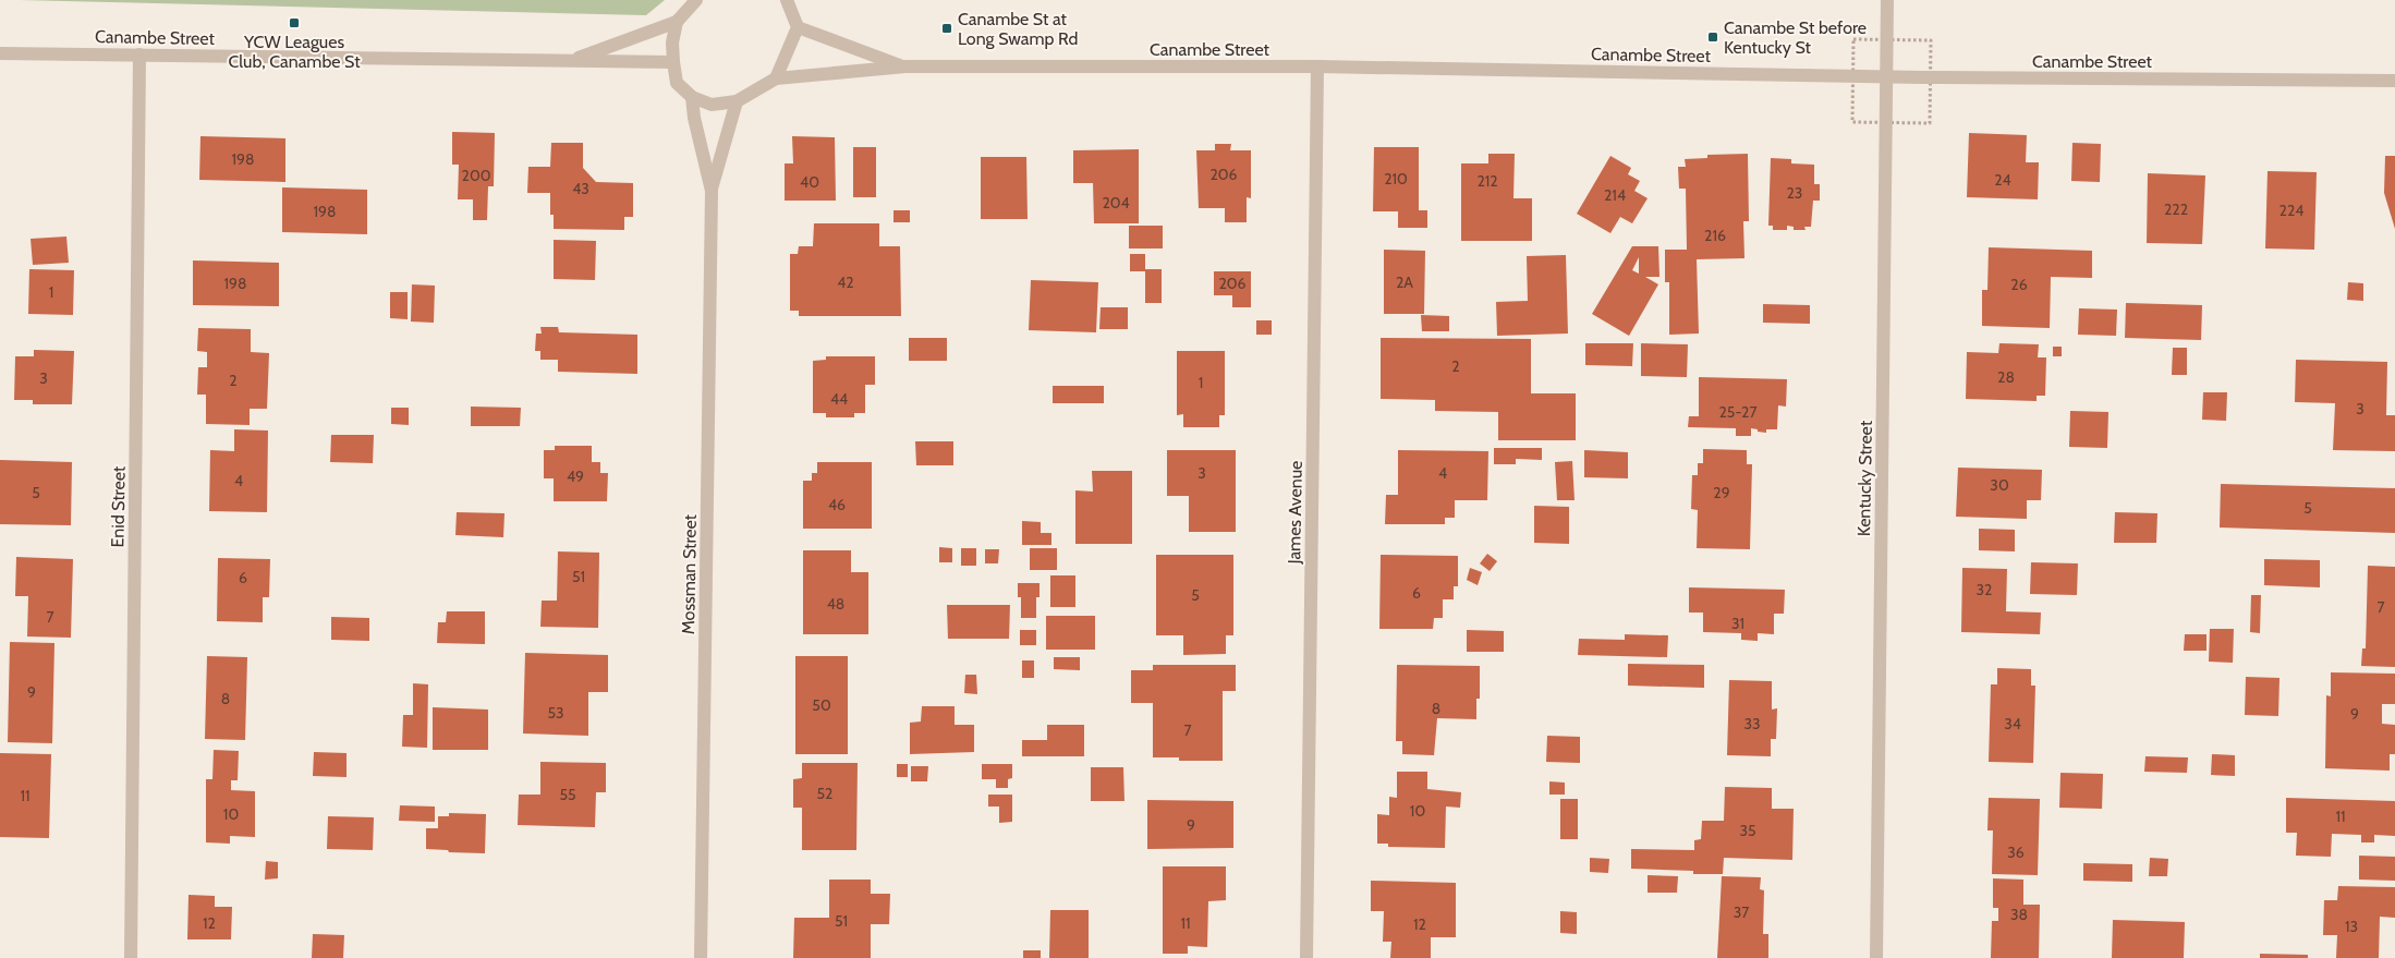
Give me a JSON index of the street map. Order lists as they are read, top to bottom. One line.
{"streets":{"street":["Canambe Street","Kentucky Street","Enid Street","James Avenue","Mossman Street"]},"crossings":[["Canambe Street","Kentucky Street"],["Canambe Street","Enid Street"],["Canambe Street","James Avenue"]],"places":{"transit":["YCW Leagues Club, Canambe St","Canambe St at Long Swamp Rd","Canambe St before Kentucky St"]},"house_numbers":["198","206","200","210","24","212","40","43","23","214","204","222","224","198","216","42","2A","198","206","26","1","2","28","3","2","1","44","3","25-27","3","4","49","4","30","5","29","46","5","51","6","32","6","5","48","7","7","31","9","8","50","8","53","9","33","34","7","52","55","11","10","10","11","9","35","36","37","38","51","12","11","12","13"]}
